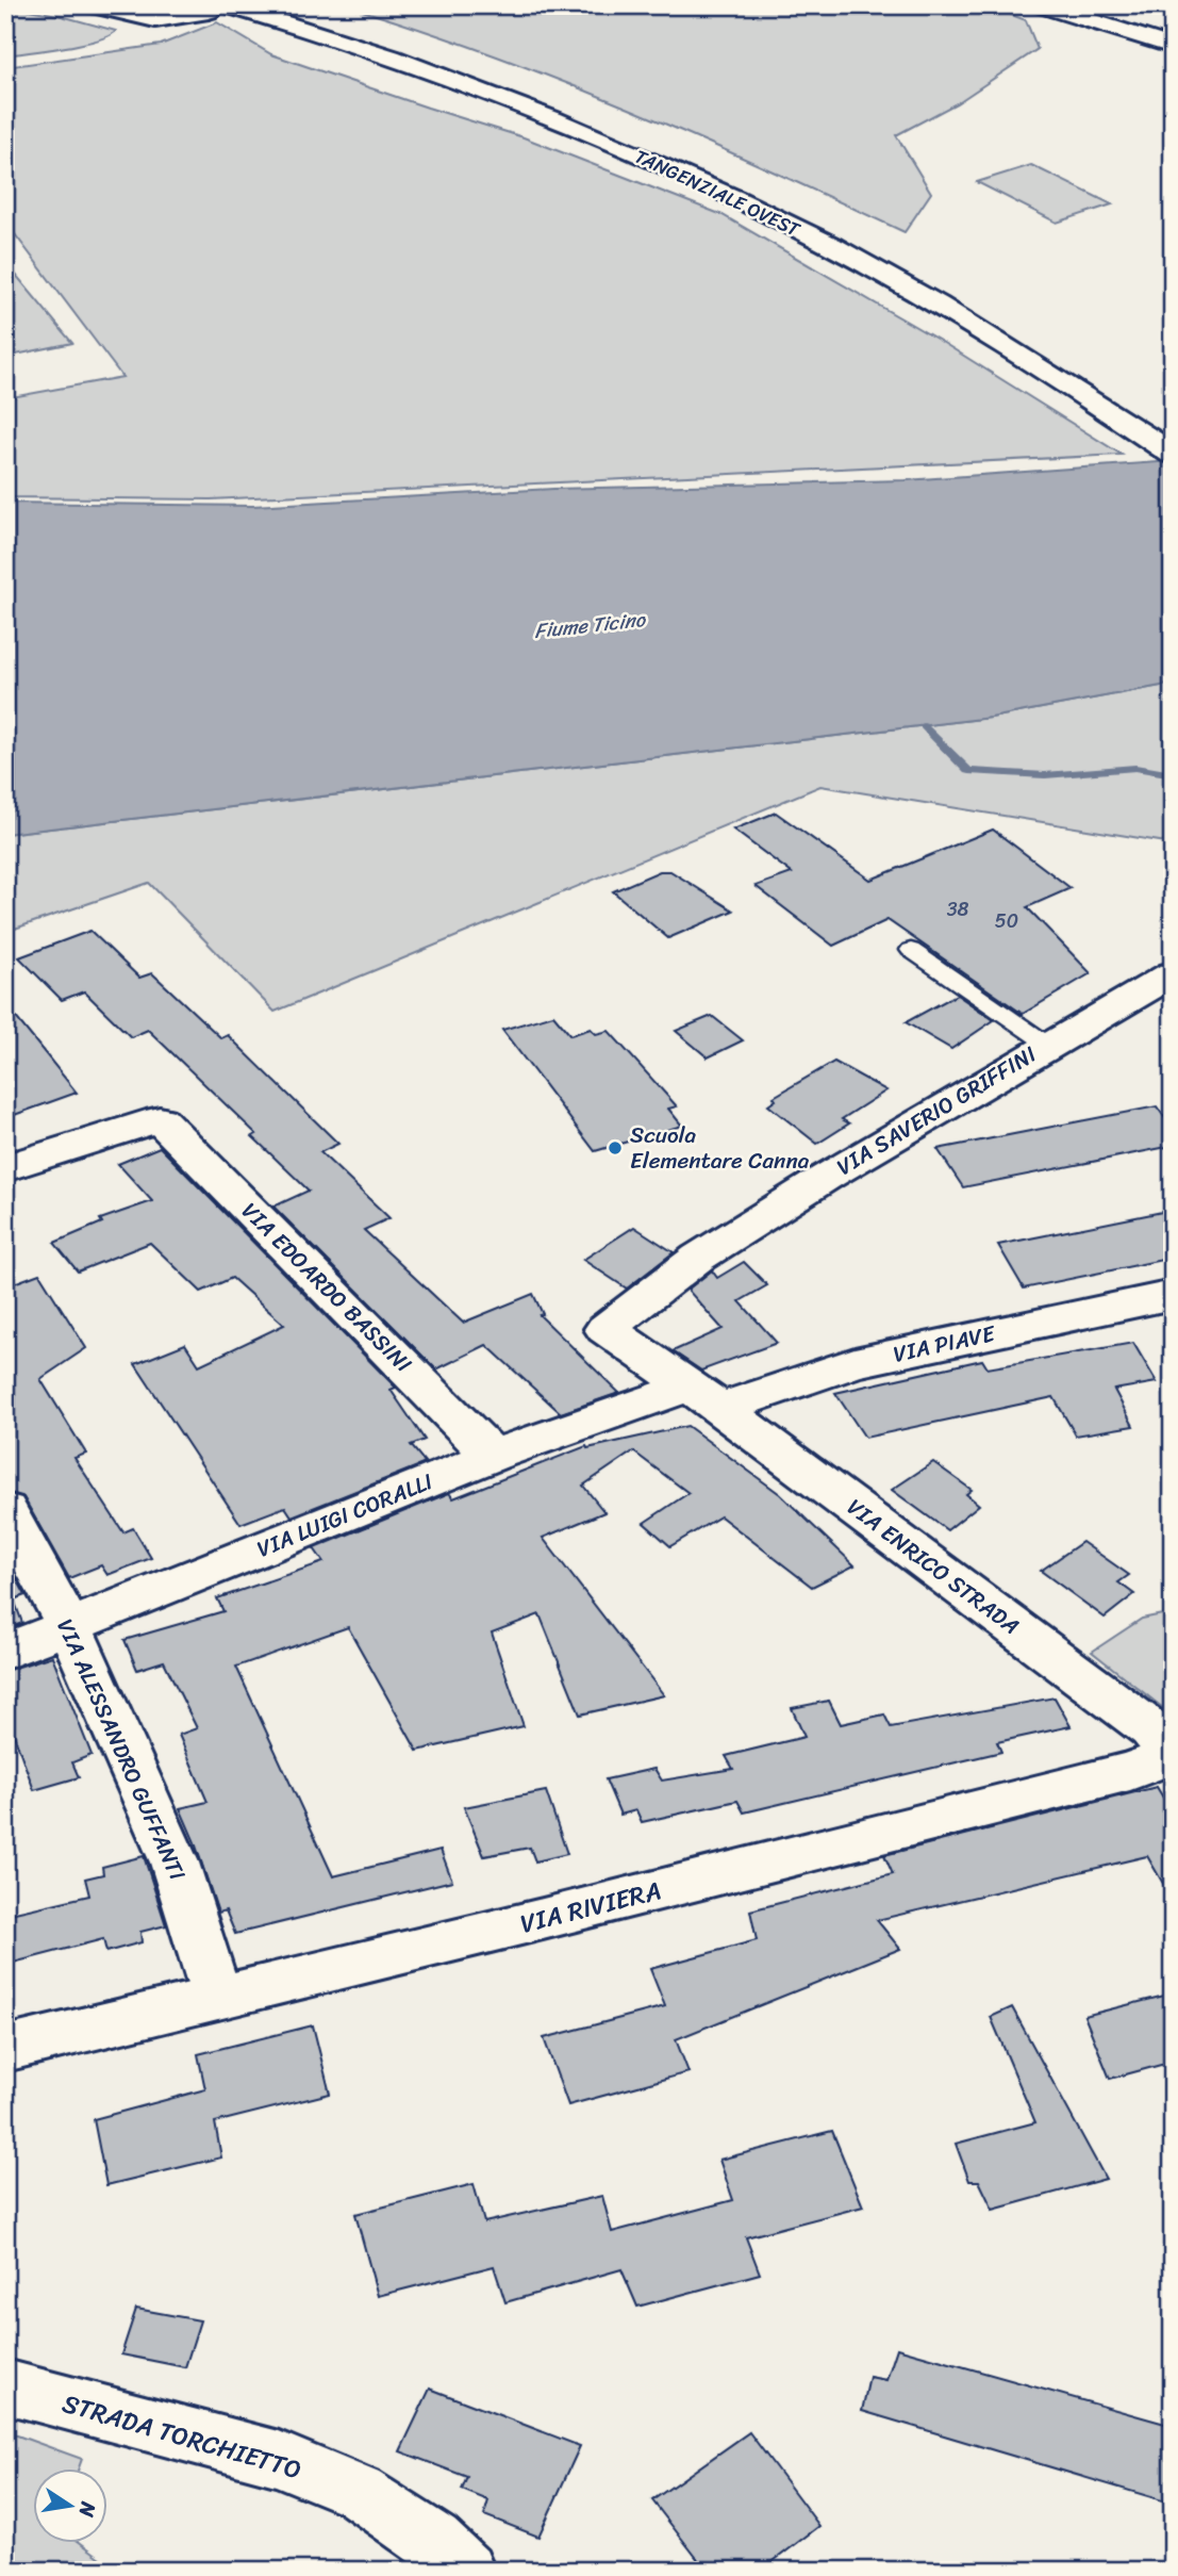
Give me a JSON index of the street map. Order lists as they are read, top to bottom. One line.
{"streets":{"main road":["TANGENZIALE OVEST","VIA SAVERIO GRIFFINI","VIA EDOARDO BASSINI","VIA PIAVE","VIA LUIGI CORALLI","VIA ENRICO STRADA","VIA ALESSANDRO GUFFANTI","VIA RIVIERA","STRADA TORCHIETTO"]},"crossings":[["VIA SAVERIO GRIFFINI","VIA PIAVE"],["VIA SAVERIO GRIFFINI","VIA LUIGI CORALLI"],["VIA SAVERIO GRIFFINI","VIA ENRICO STRADA"],["VIA EDOARDO BASSINI","VIA LUIGI CORALLI"],["VIA PIAVE","VIA LUIGI CORALLI"],["VIA PIAVE","VIA ENRICO STRADA"],["VIA LUIGI CORALLI","VIA ENRICO STRADA"],["VIA LUIGI CORALLI","VIA ALESSANDRO GUFFANTI"],["VIA ENRICO STRADA","VIA RIVIERA"],["VIA ALESSANDRO GUFFANTI","VIA RIVIERA"]],"water":["Fiume Ticino"],"places":["Scuola Elementare Canna"],"house_numbers":["38","50"],"north":"right"}
